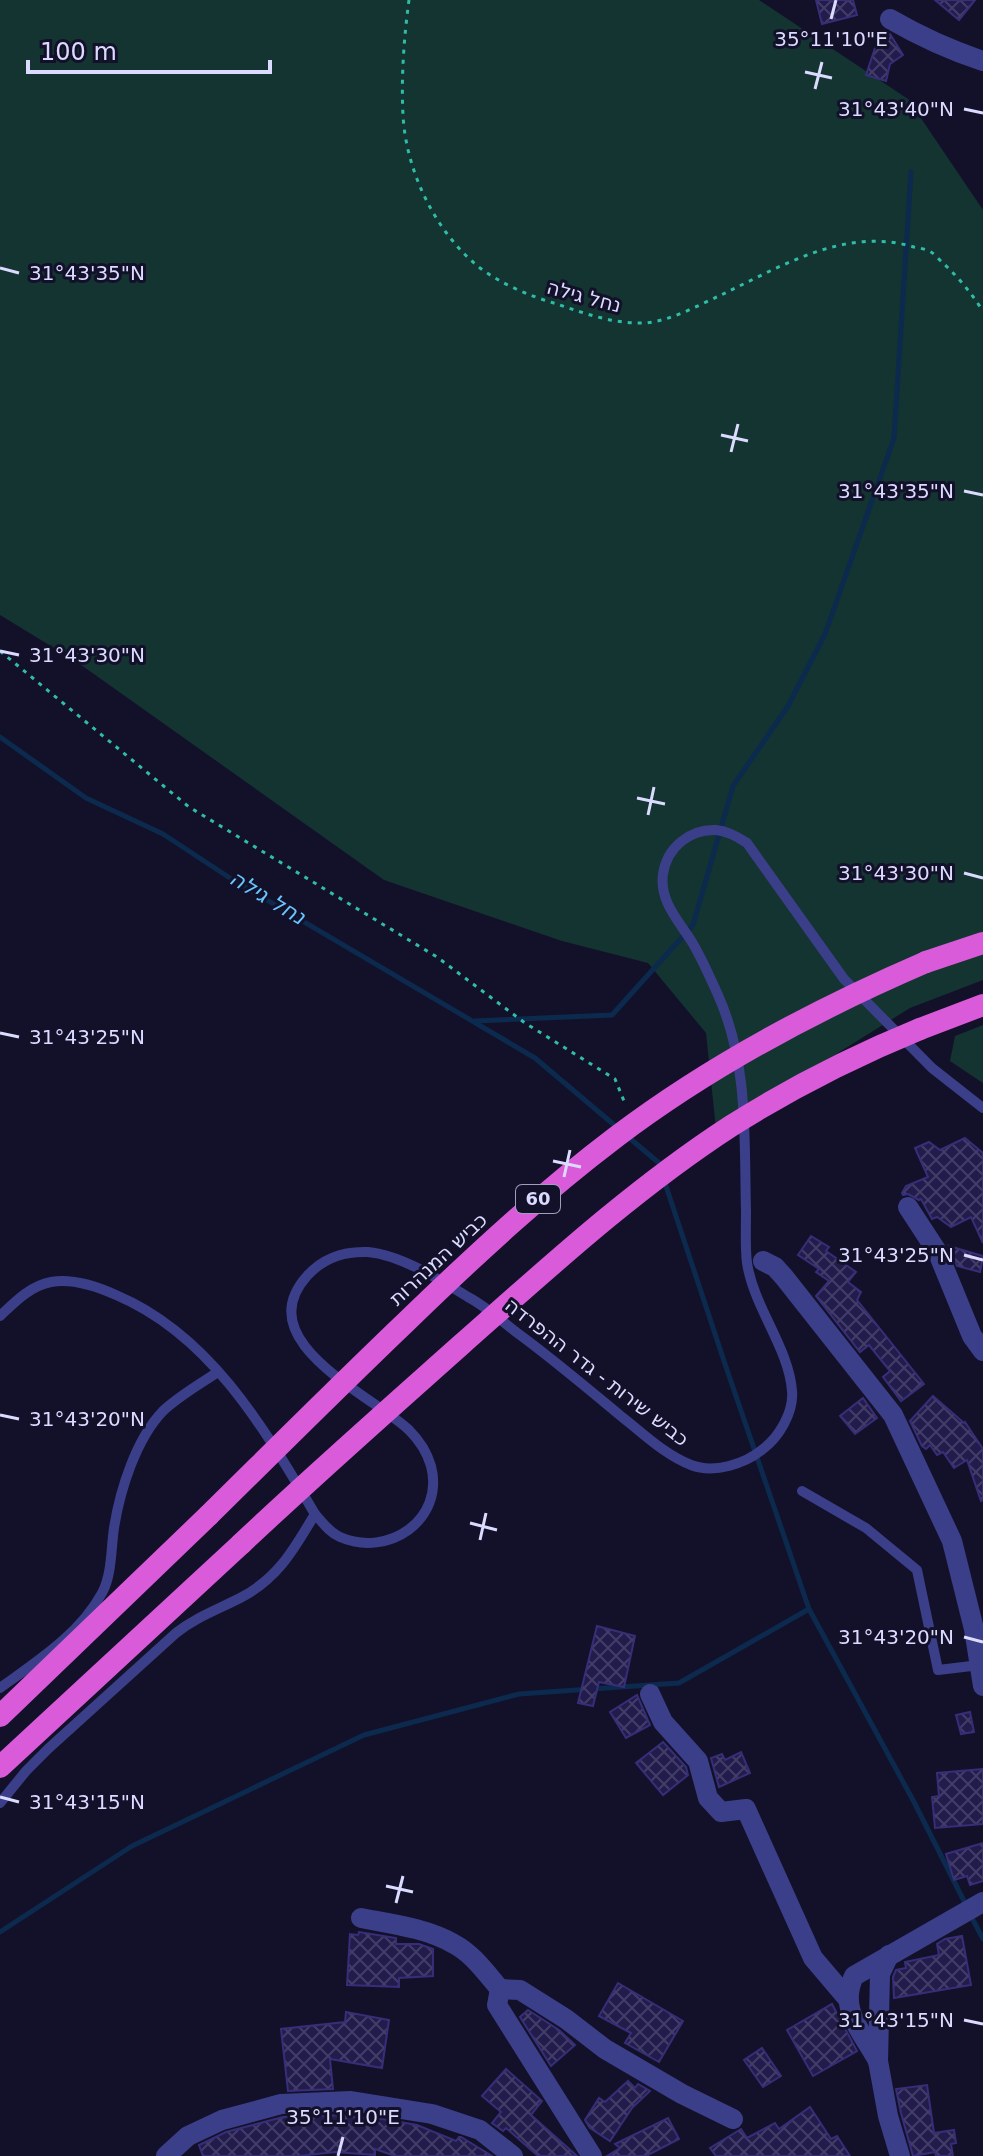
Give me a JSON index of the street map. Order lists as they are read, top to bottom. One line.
{"streets":{"highway":["60","כביש המנהרות"],"lane":["כביש שירות - גדר ההפרדה"],"path":["נחל גילה"]},"water":["נחל גילה"],"scale_bar":"100 m","coordinates":["35°11'10\"E","31°43'40\"N","31°43'35\"N","31°43'30\"N","31°43'25\"N","31°43'20\"N","31°43'15\"N"]}
